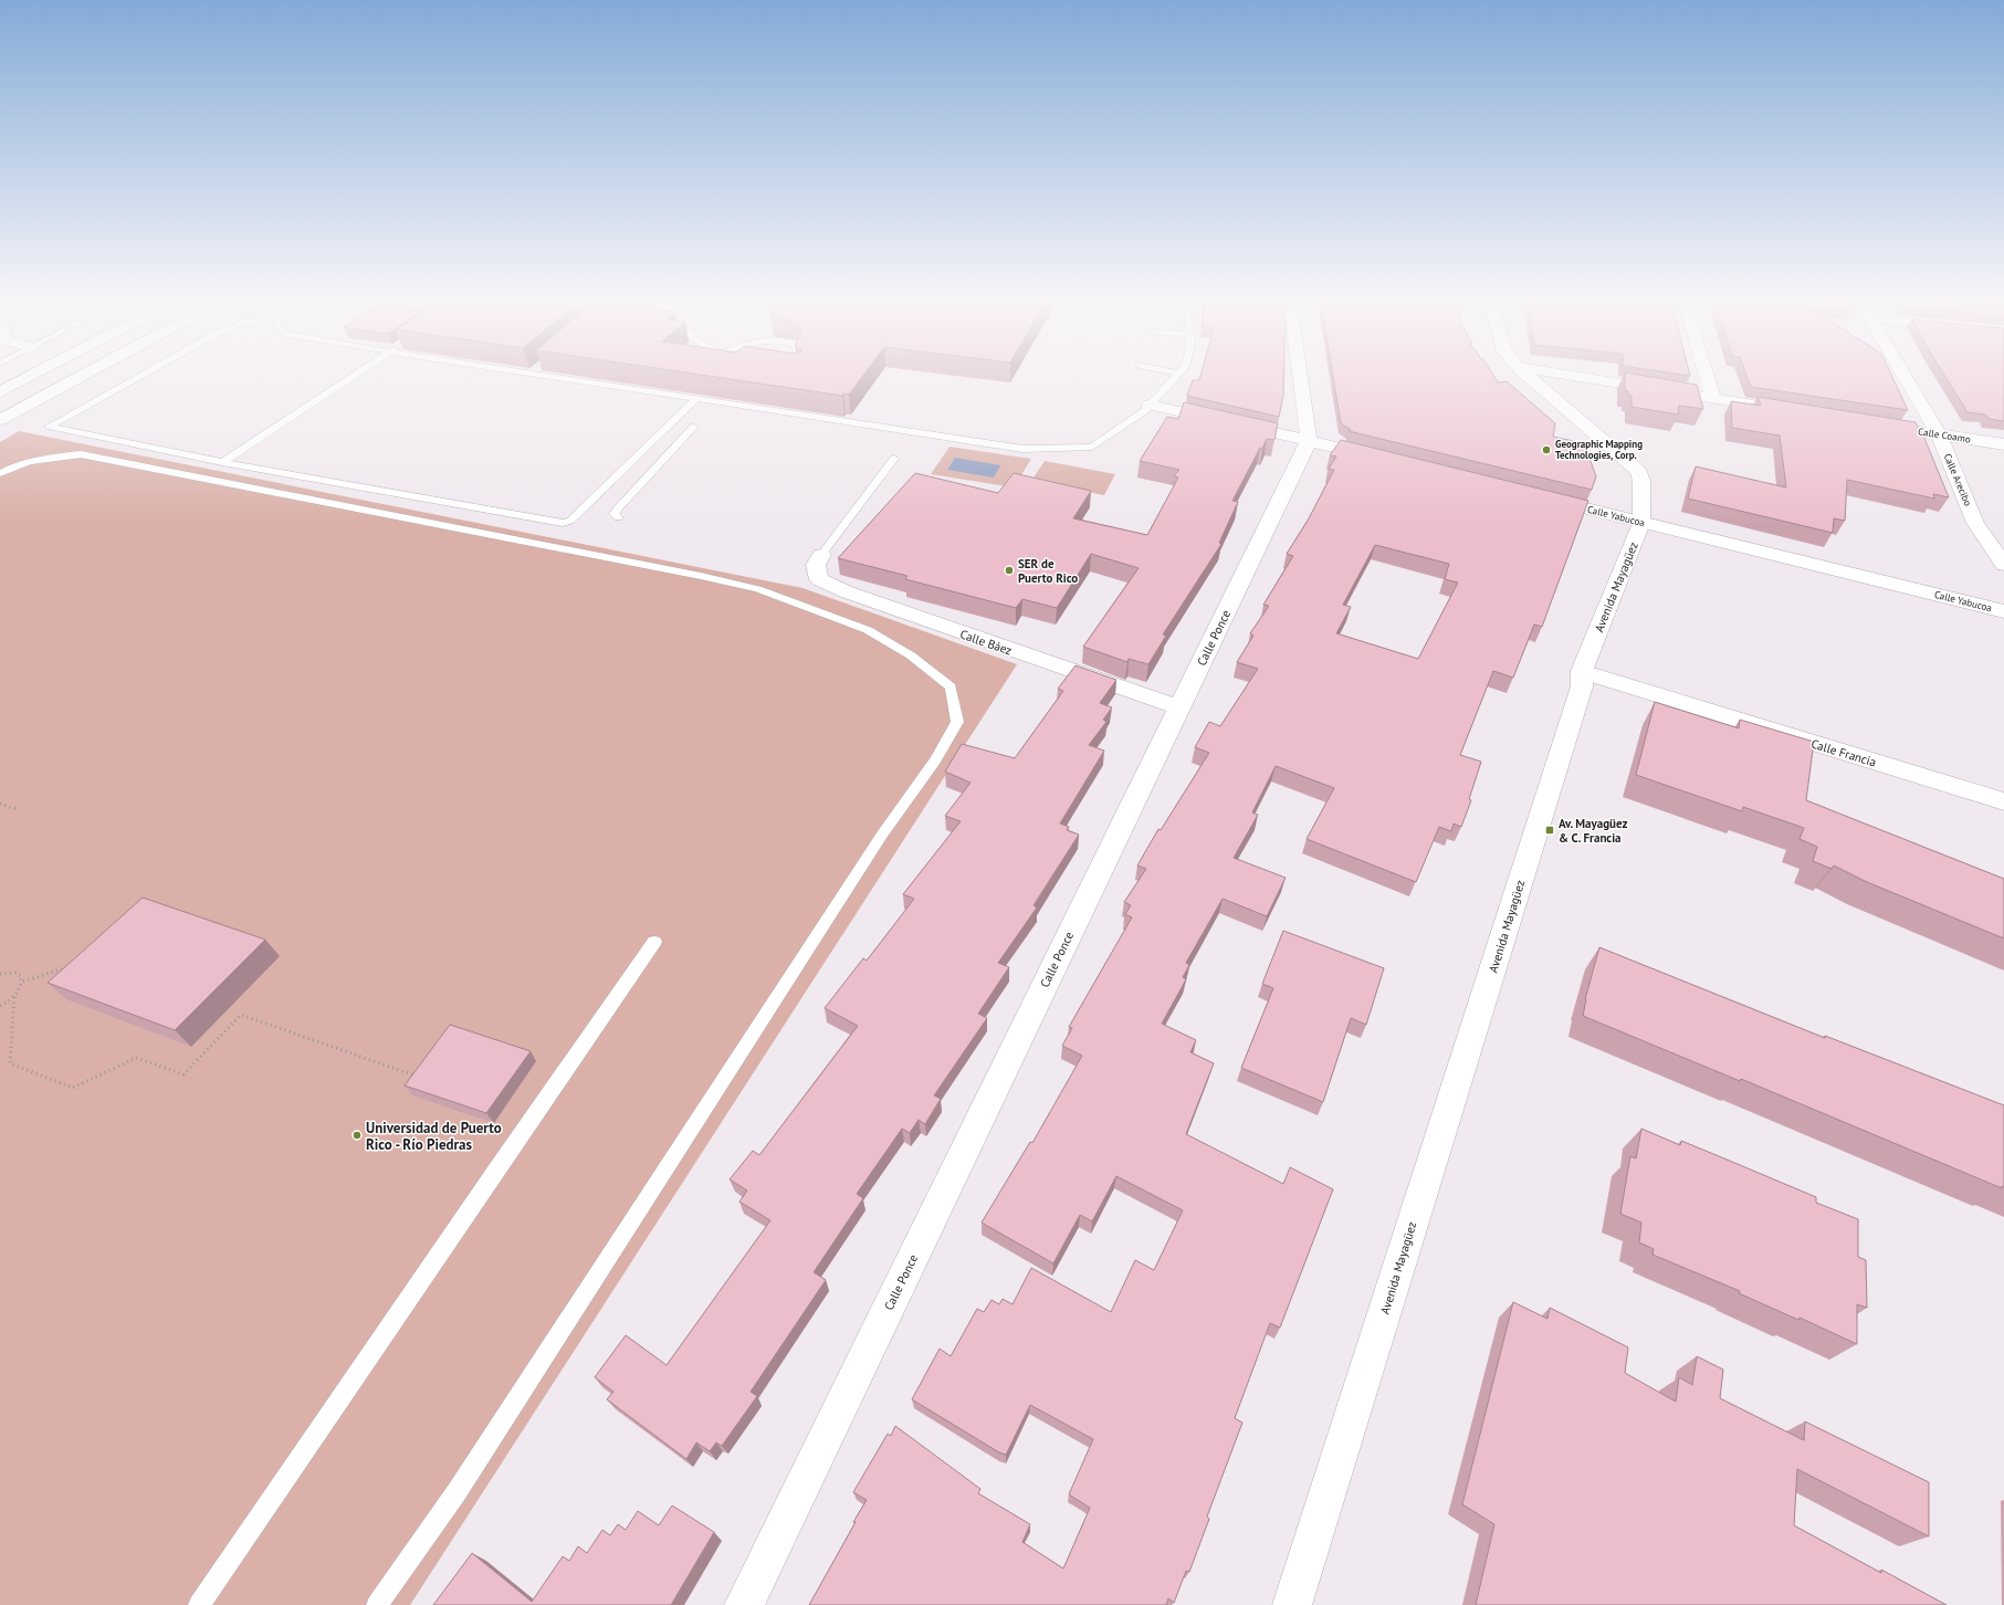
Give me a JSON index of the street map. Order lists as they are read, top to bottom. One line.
{"streets":{"main road":["Calle Coamo","Calle Arecibo","Calle Yabucoa","Avenida Mayagüez","Calle Ponce","Calle Báez","Calle Francia"]},"crossings":[["Calle Coamo","Calle Arecibo"],["Calle Yabucoa","Avenida Mayagüez"],["Avenida Mayagüez","Calle Francia"],["Calle Ponce","Calle Báez"]],"places":{"other":["Geographic Mapping Technologies, Corp.","SER de Puerto Rico","Universidad de Puerto Rico - Río Piedras"],"transit":["Av. Mayagüez & C. Francia"]}}
